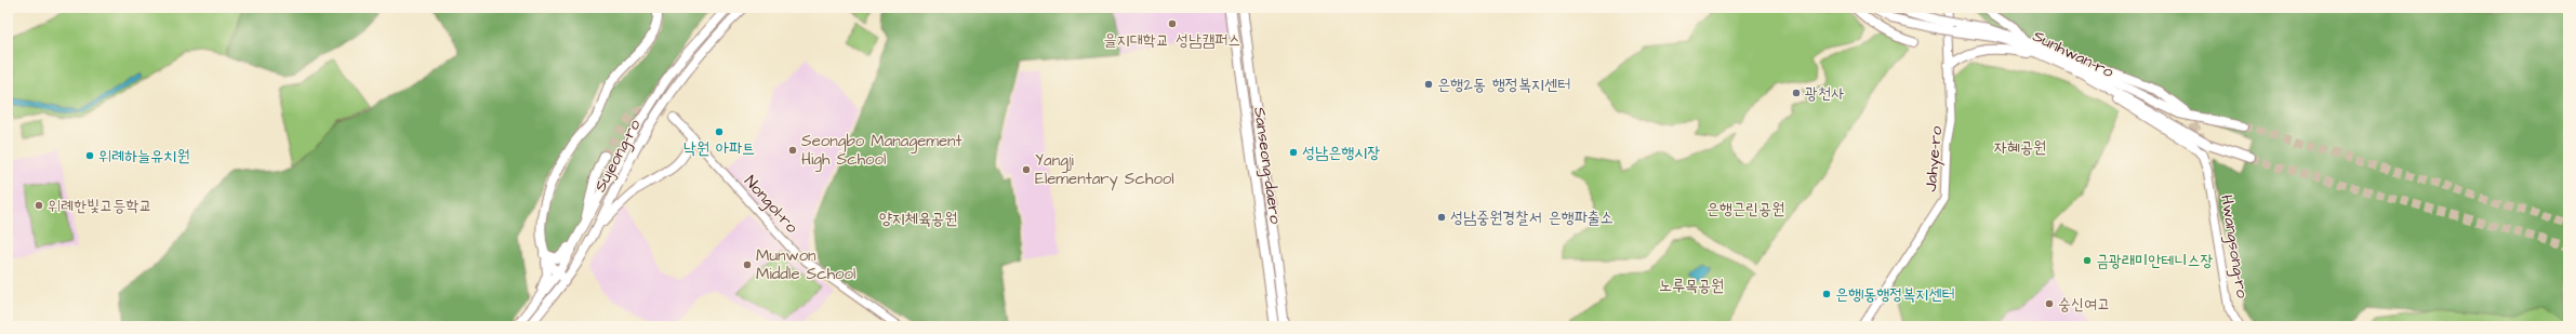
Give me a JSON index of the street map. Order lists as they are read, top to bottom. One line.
{"streets":{"main road":["Sunhwan-ro","Sujeong-ro","Sanseong-daero"],"street":["Jahye-ro","Nongol-ro","Hwangsong-ro"]},"parks":["자혜공원","은행근린공원","양지체육공원","노루목공원"],"places":["을지대학교 성남캠퍼스","은행2동 행정복지센터","광천사","낙원 아파트","Seongbo Management High School","성남은행시장","위례하늘유치원","Yangji Elementary School","위례한빛고등학교","성남중원경찰서 은행파출소","금광래미안테니스장","Munwon Middle School","은행1동행정복지센터","숭신여고"]}
